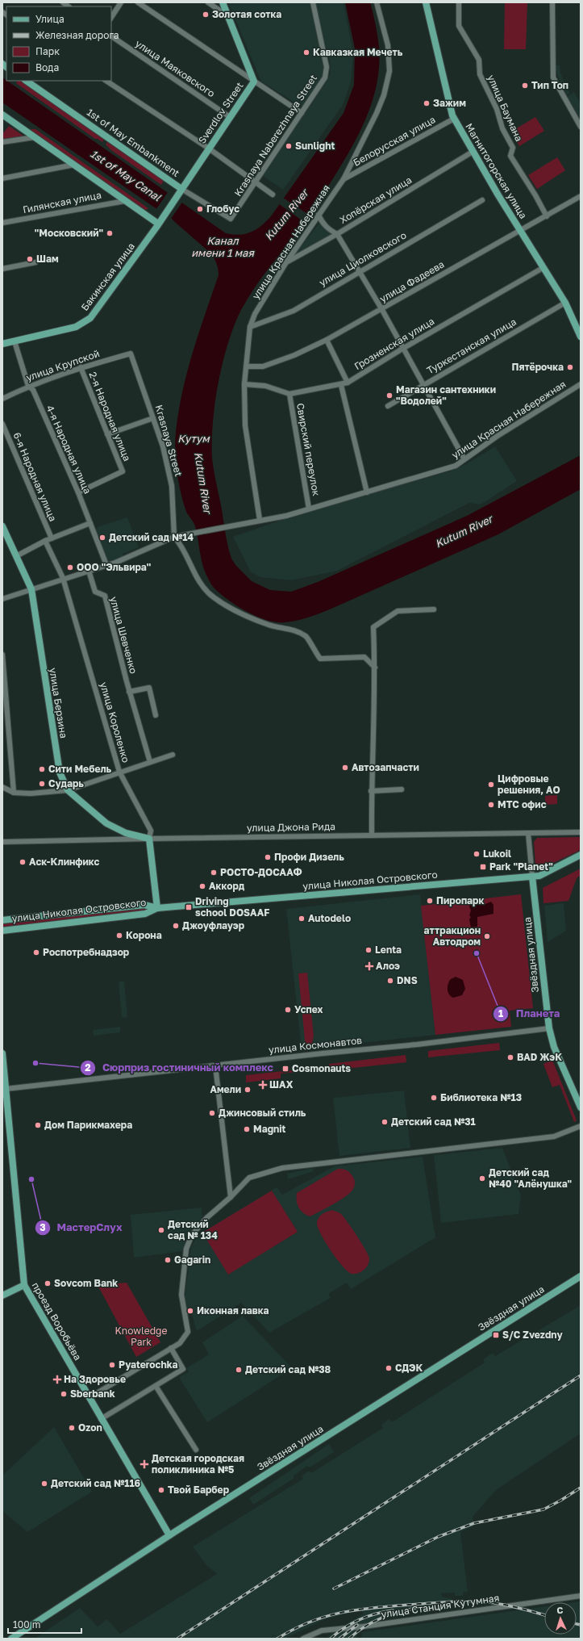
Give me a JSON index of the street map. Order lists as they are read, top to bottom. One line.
{"streets":{"main road":["Sverdlov Street","1st of May Embankment","Магнитогорская улица","Бакинская улица","улица Берзина","улица Короленко","улица Николая Островского","Звёздная улица","проезд Воробьёва"],"street":["улица Маяковского","улица Баумана","Krasnaya Naberezhnaya Street","Белорусская улица","Хопёрская улица","Гилянская улица","улица Красная Набережная","улица Циолковского","улица Фадеева","Грозненская улица","Туркестанская улица","улица Крупской","2-я Народная улица","Krasnaya Street","4-я Народная улица","Свирский переулок","6-я Народная улица","улица Шевченко","улица Джона Рида","улица Космонавтов","улица Станция Кутумная"]},"crossings":[["улица Маяковского","Sverdlov Street"],["улица Баумана","улица Фадеева"],["Sverdlov Street","1st of May Embankment"],["Sverdlov Street","Бакинская улица"],["Krasnaya Naberezhnaya Street","1st of May Embankment"],["Белорусская улица","Магнитогорская улица"],["Белорусская улица","улица Красная Набережная"],["Магнитогорская улица","Хопёрская улица"],["Магнитогорская улица","улица Фадеева"],["Магнитогорская улица","Грозненская улица"],["Магнитогорская улица","Туркестанская улица"],["Хопёрская улица","улица Красная Набережная"],["улица Красная Набережная","улица Циолковского"],["улица Красная Набережная","улица Фадеева"],["улица Красная Набережная","Грозненская улица"],["улица Красная Набережная","Krasnaya Street"],["улица Красная Набережная","4-я Народная улица"],["улица Красная Набережная","Свирский переулок"],["улица Красная Набережная","улица Шевченко"],["улица Красная Набережная","улица Берзина"],["улица Красная Набережная","улица Короленко"],["Бакинская улица","4-я Народная улица"],["Грозненская улица","Свирский переулок"],["улица Крупской","2-я Народная улица"],["улица Крупской","Krasnaya Street"],["улица Крупской","4-я Народная улица"],["2-я Народная улица","4-я Народная улица"],["улица Берзина","улица Короленко"],["улица Берзина","улица Джона Рида"],["улица Короленко","улица Джона Рида"],["улица Короленко","улица Николая Островского"],["улица Джона Рида","Звёздная улица"],["улица Николая Островского","Звёздная улица"],["Звёздная улица","улица Космонавтов"],["Звёздная улица","проезд Воробьёва"],["улица Космонавтов","проезд Воробьёва"]],"water":["1st of May Canal","Kutum River","Канал имени 1 мая","Кутум"],"parks":["Knowledge Park"],"places":{"other":["Золотая сотка","Кавказкая Мечеть","Тип Топ","Зажим","Sunlight","Глобус","\"Московский\"","Шам","Пятёрочка","Магазин сантехники \"Водолей\"","Детский сад №14","ООО \"Эльвира\"","Автозапчасти","Сити Мебель","Сударь","Цифровые решения, АО","МТС офис","Lukoil","Профи Дизель","Аск-Клинфикс","РОСТО-ДОСААФ","Аккорд","Пиропарк","Autodelo","Джоуфлауэр","Корона","аттракцион Автодром","Lenta","Роспотребнадзор","Планета","DNS","Успех","BAD ЖэК","Сюрприз гостиничный комплекс","Амели","Библиотека №13","Джинсовый стиль","Детский сад №31","Дом Парикмахера","Magnit","Детский сад №40 \"Алёнушка\"","МастерСлух","Детский сад № 134","Gagarin","Sovcom Bank","Иконная лавка","Pyaterochka","СДЭК","Детский сад №38","Sberbank","Ozon","Детский сад №116","Твой Барбер"],"transit":["Park \"Planet\"","Driving school DOSAAF","Cosmonauts","S/C Zvezdny"],"health":["Алоэ","ШАХ","На Здоровье","Детская городская поликлиника №5"]},"legend":["Улица","Железная дорога","Парк","Вода"],"scale_bar":"100 m","north":"top"}
